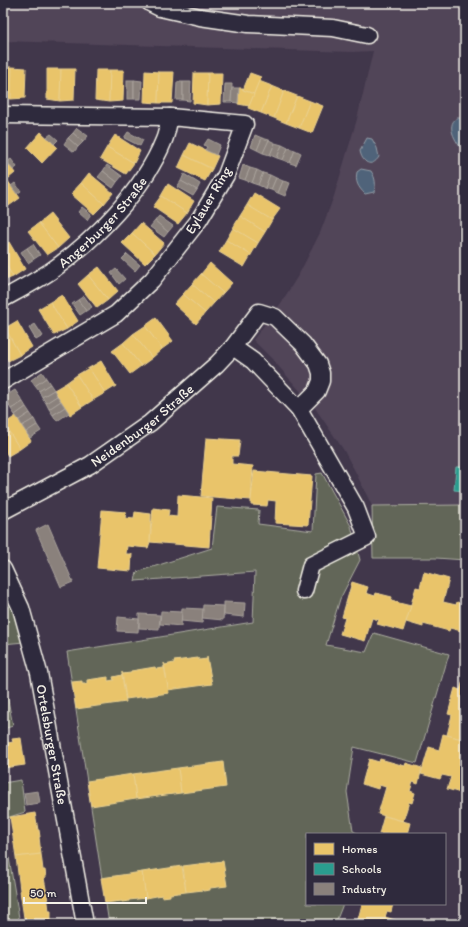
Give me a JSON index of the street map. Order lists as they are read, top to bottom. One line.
{"streets":{"street":["Eylauer Ring","Angerburger Straße","Neidenburger Straße","Ortelsburger Straße"]},"crossings":[["Eylauer Ring","Angerburger Straße"]],"legend":["Homes","Schools","Industry"],"scale_bar":"50 m"}
